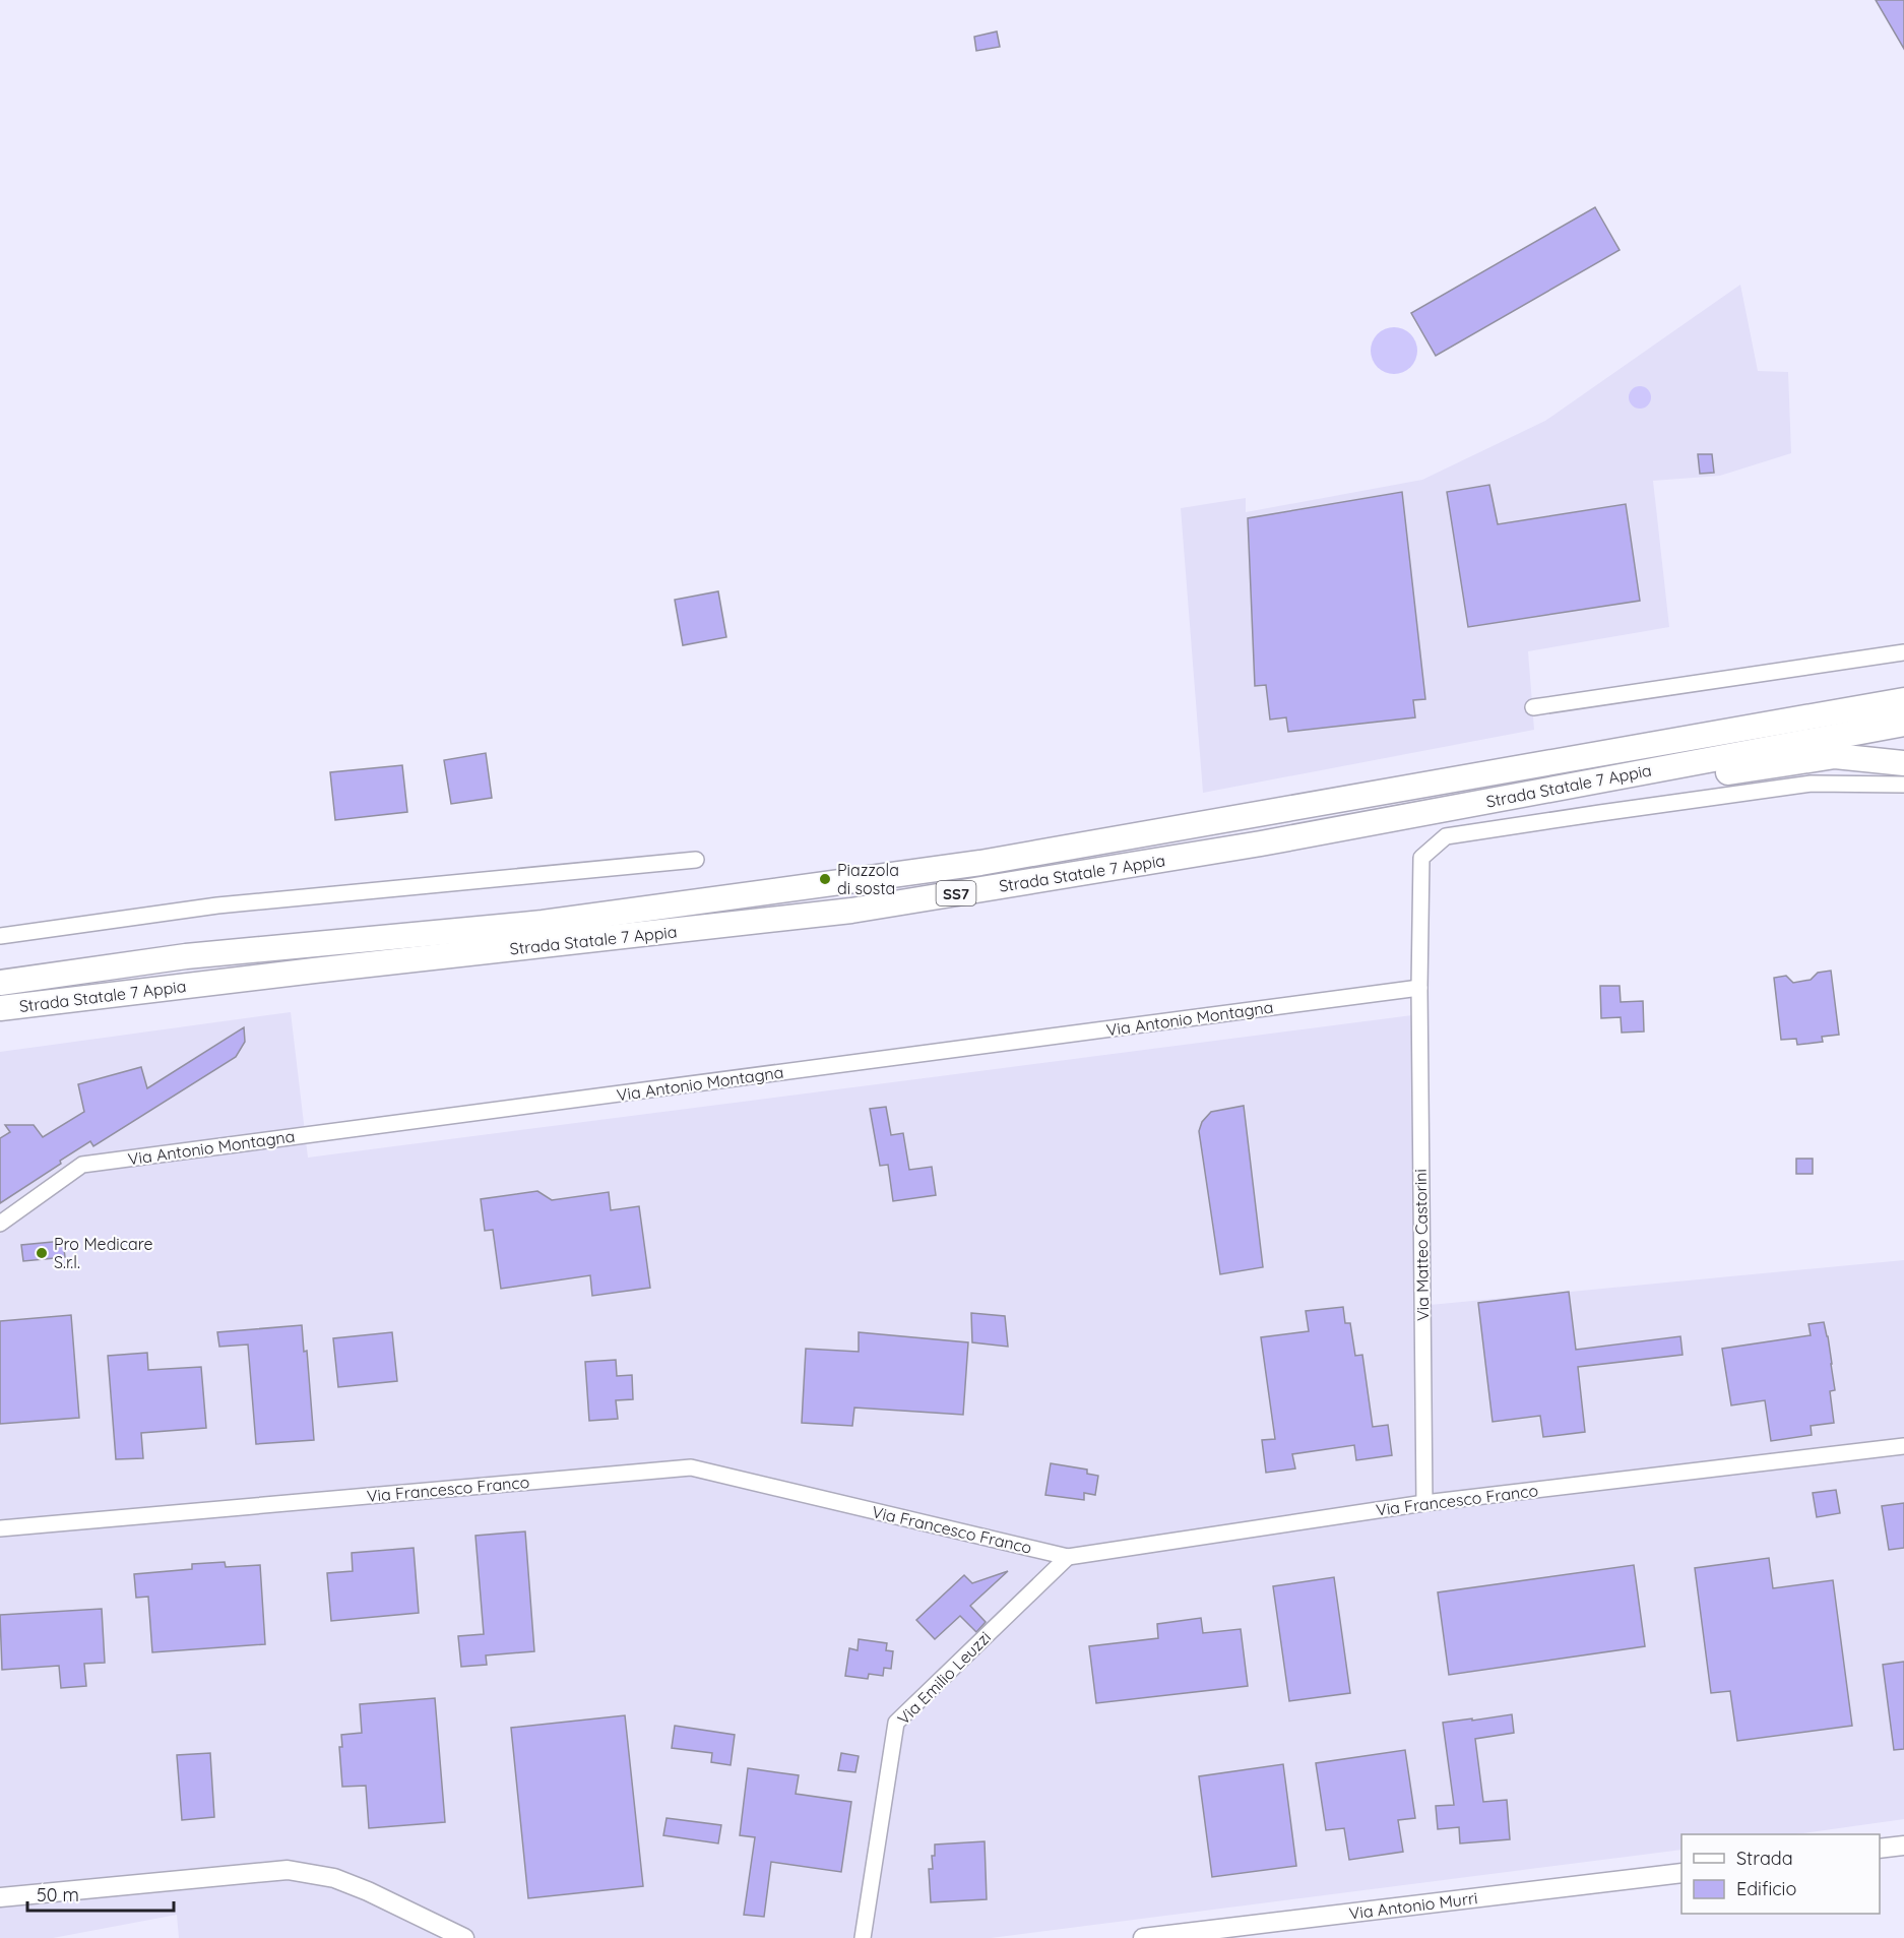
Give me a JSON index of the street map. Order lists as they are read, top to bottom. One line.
{"streets":{"highway":["Strada Statale 7 Appia","SS7"],"street":["Via Antonio Montagna","Via Matteo Castorini","Via Francesco Franco","Via Emilio Leuzzi","Via Antonio Murri"]},"crossings":[["Via Antonio Montagna","Via Matteo Castorini"],["Via Matteo Castorini","Via Francesco Franco"],["Via Francesco Franco","Via Emilio Leuzzi"]],"places":["Piazzola di sosta","Pro Medicare S.r.l."],"legend":["Strada","Edificio"],"scale_bar":"50 m"}
